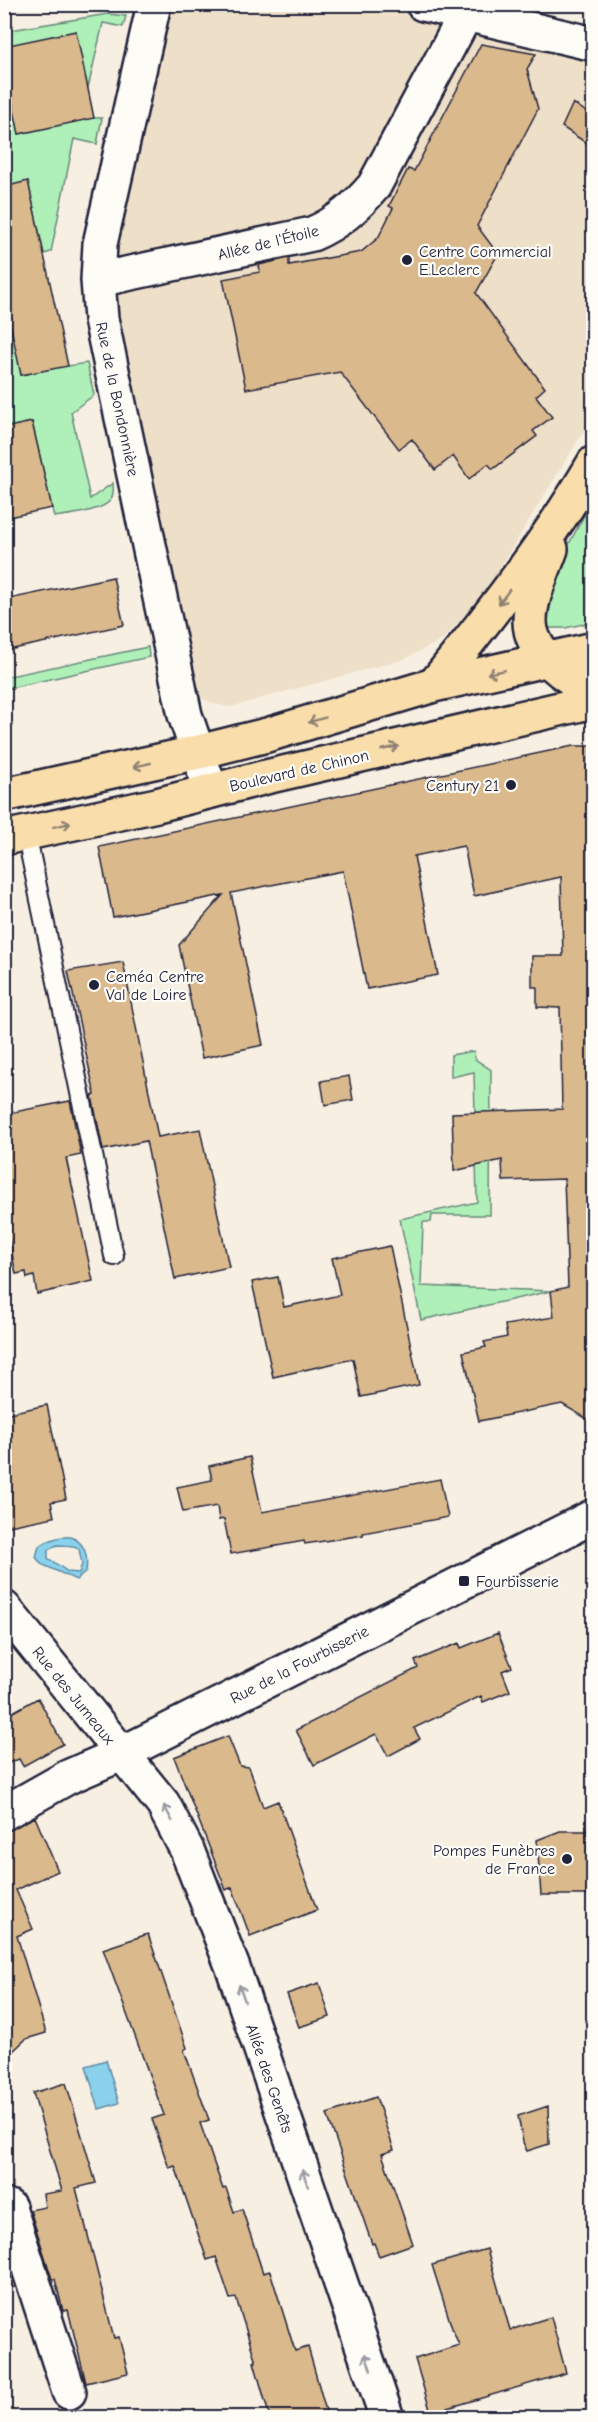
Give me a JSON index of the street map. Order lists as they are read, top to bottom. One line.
{"streets":{"main road":["Boulevard de Chinon"],"street":["Allée de l'Étoile","Rue de la Bondonnière","Rue de la Fourbisserie","Rue des Jumeaux","Allée des Genêts"]},"crossings":[["Allée de l'Étoile","Rue de la Bondonnière"],["Rue de la Bondonnière","Boulevard de Chinon"],["Rue de la Fourbisserie","Rue des Jumeaux"],["Rue de la Fourbisserie","Allée des Genêts"],["Rue des Jumeaux","Allée des Genêts"]],"one_way":["Allée des Genêts"],"places":{"other":["Centre Commercial E.Leclerc","Century 21","Ceméa Centre Val de Loire","Pompes Funèbres de France"],"transit":["Fourbisserie"]}}
